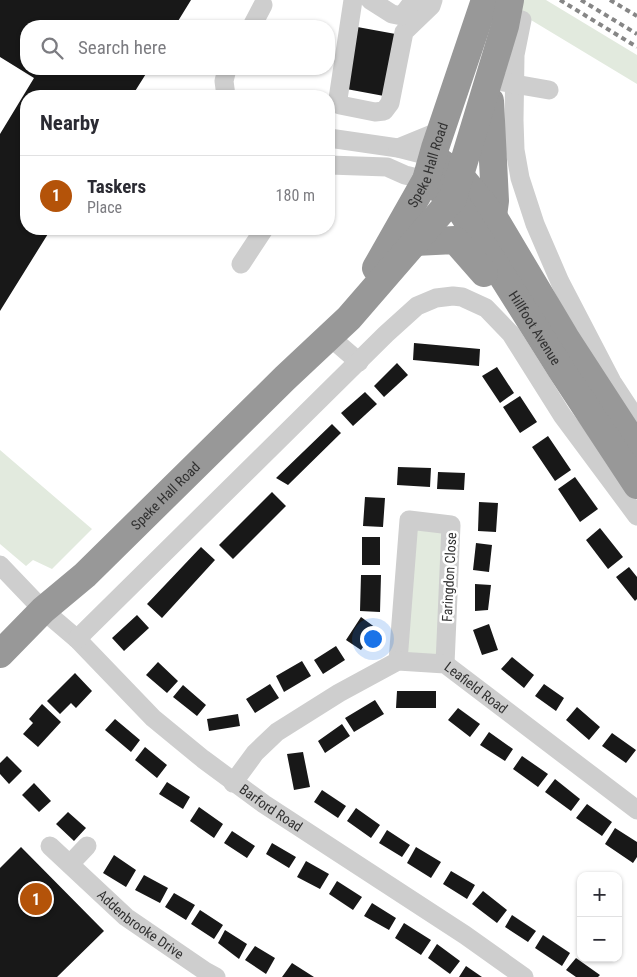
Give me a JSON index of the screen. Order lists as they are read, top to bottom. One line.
{"streets":{"highway":["Speke Hall Road","Hillfoot Avenue"],"street":["Faringdon Close","Leafield Road","Barford Road","Addenbrooke Drive"]},"crossings":[["Speke Hall Road","Hillfoot Avenue"],["Speke Hall Road","Barford Road"],["Faringdon Close","Leafield Road"]],"page":{"search":"Search here","heading":"Nearby","list":[{"mark":"1","name":"Taskers","note":"Place","value":"180 m"}],"map_buttons":["+","−"],"pins":"1"}}
